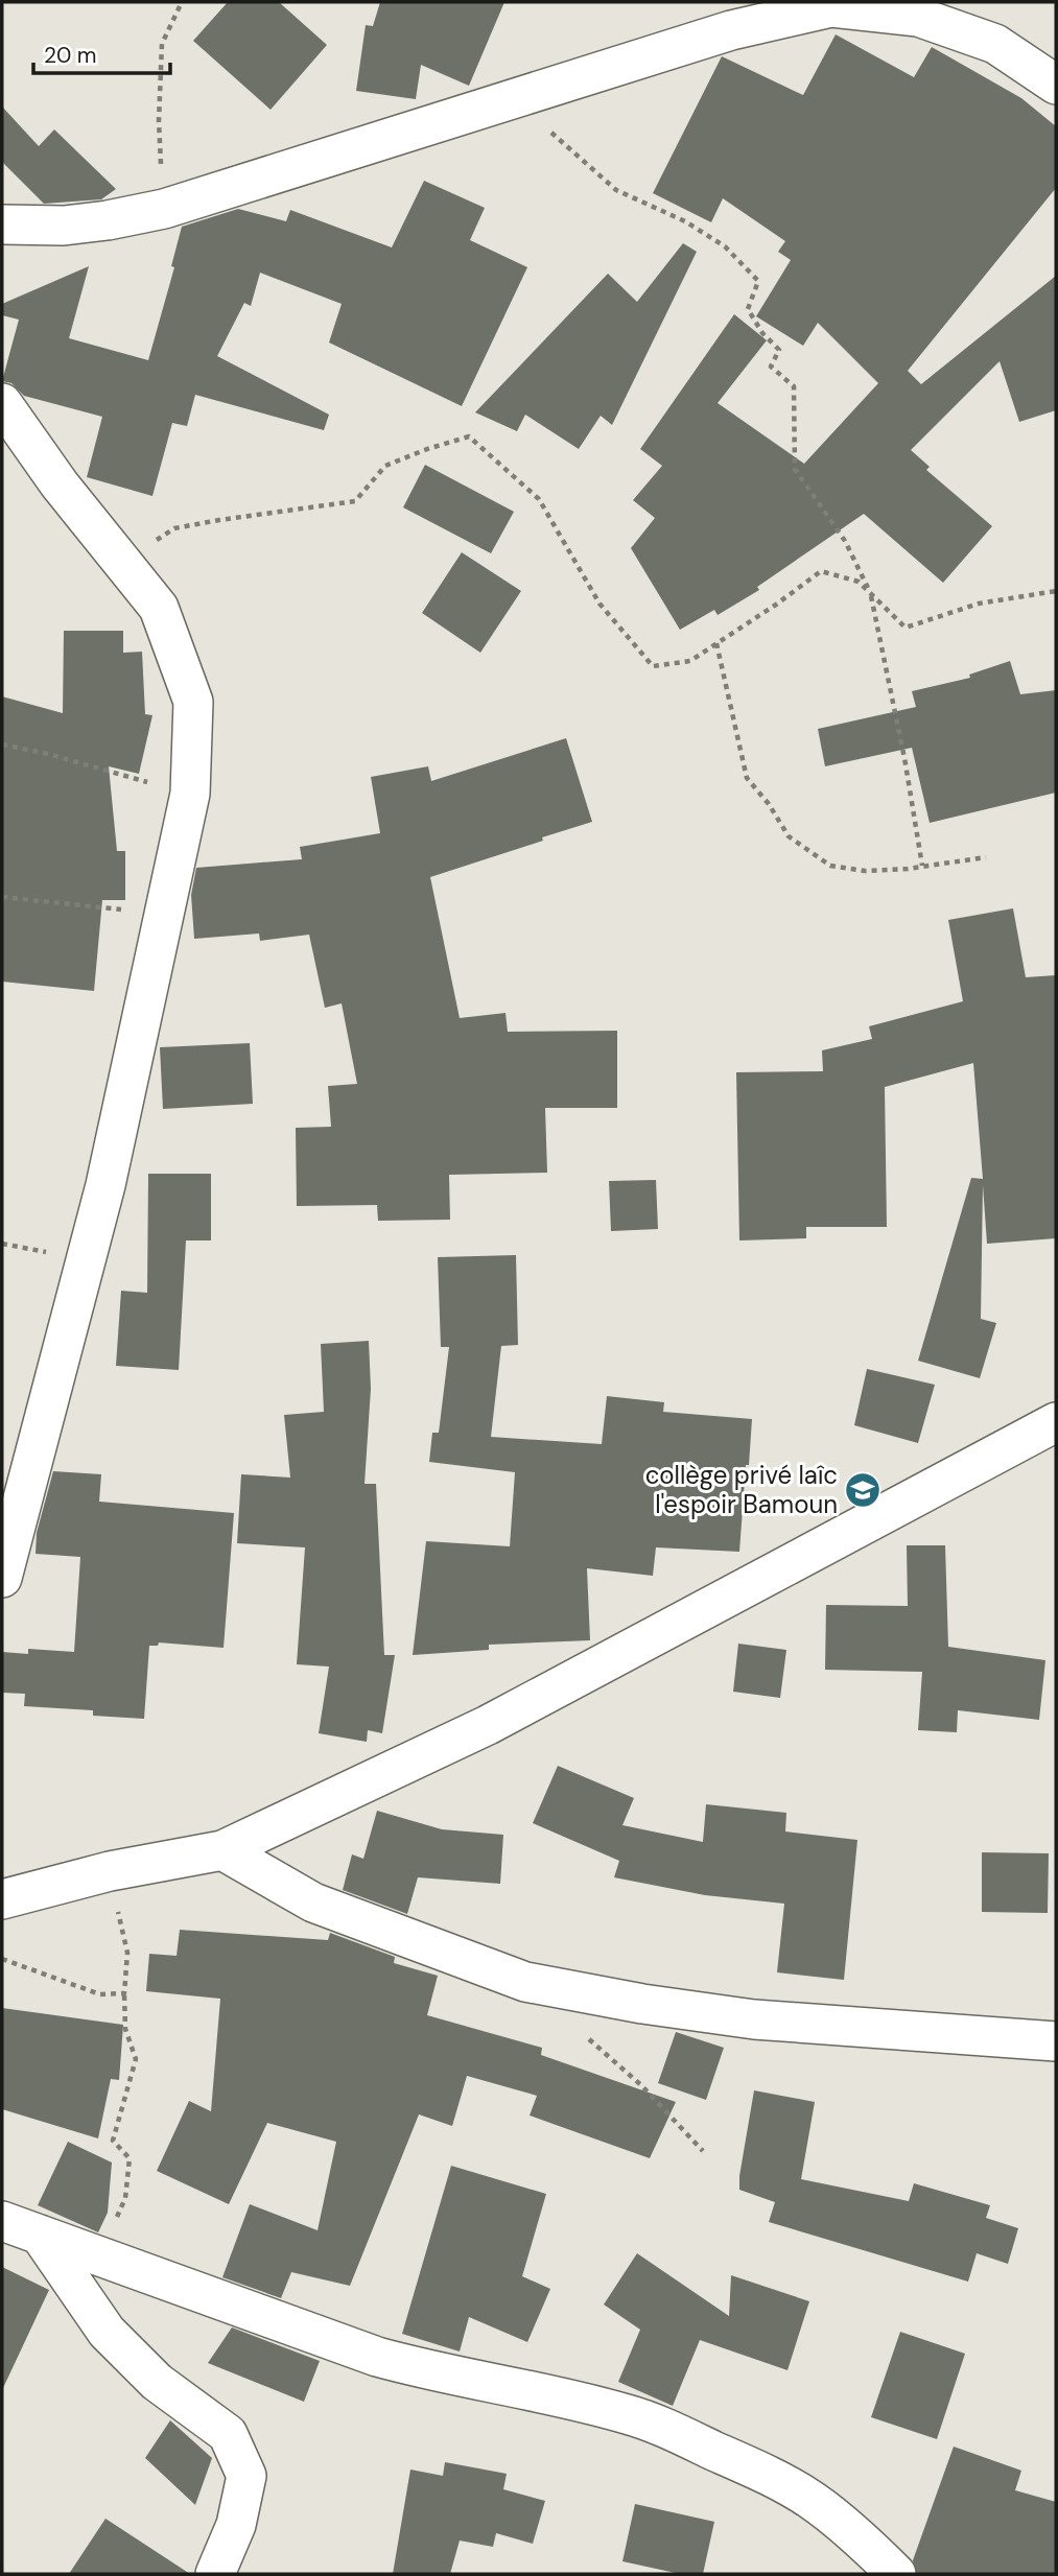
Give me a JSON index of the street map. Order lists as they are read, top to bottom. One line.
{"places":{"school or university":["collège privé laîc l'espoir Bamoun"]},"scale_bar":"20 m"}
